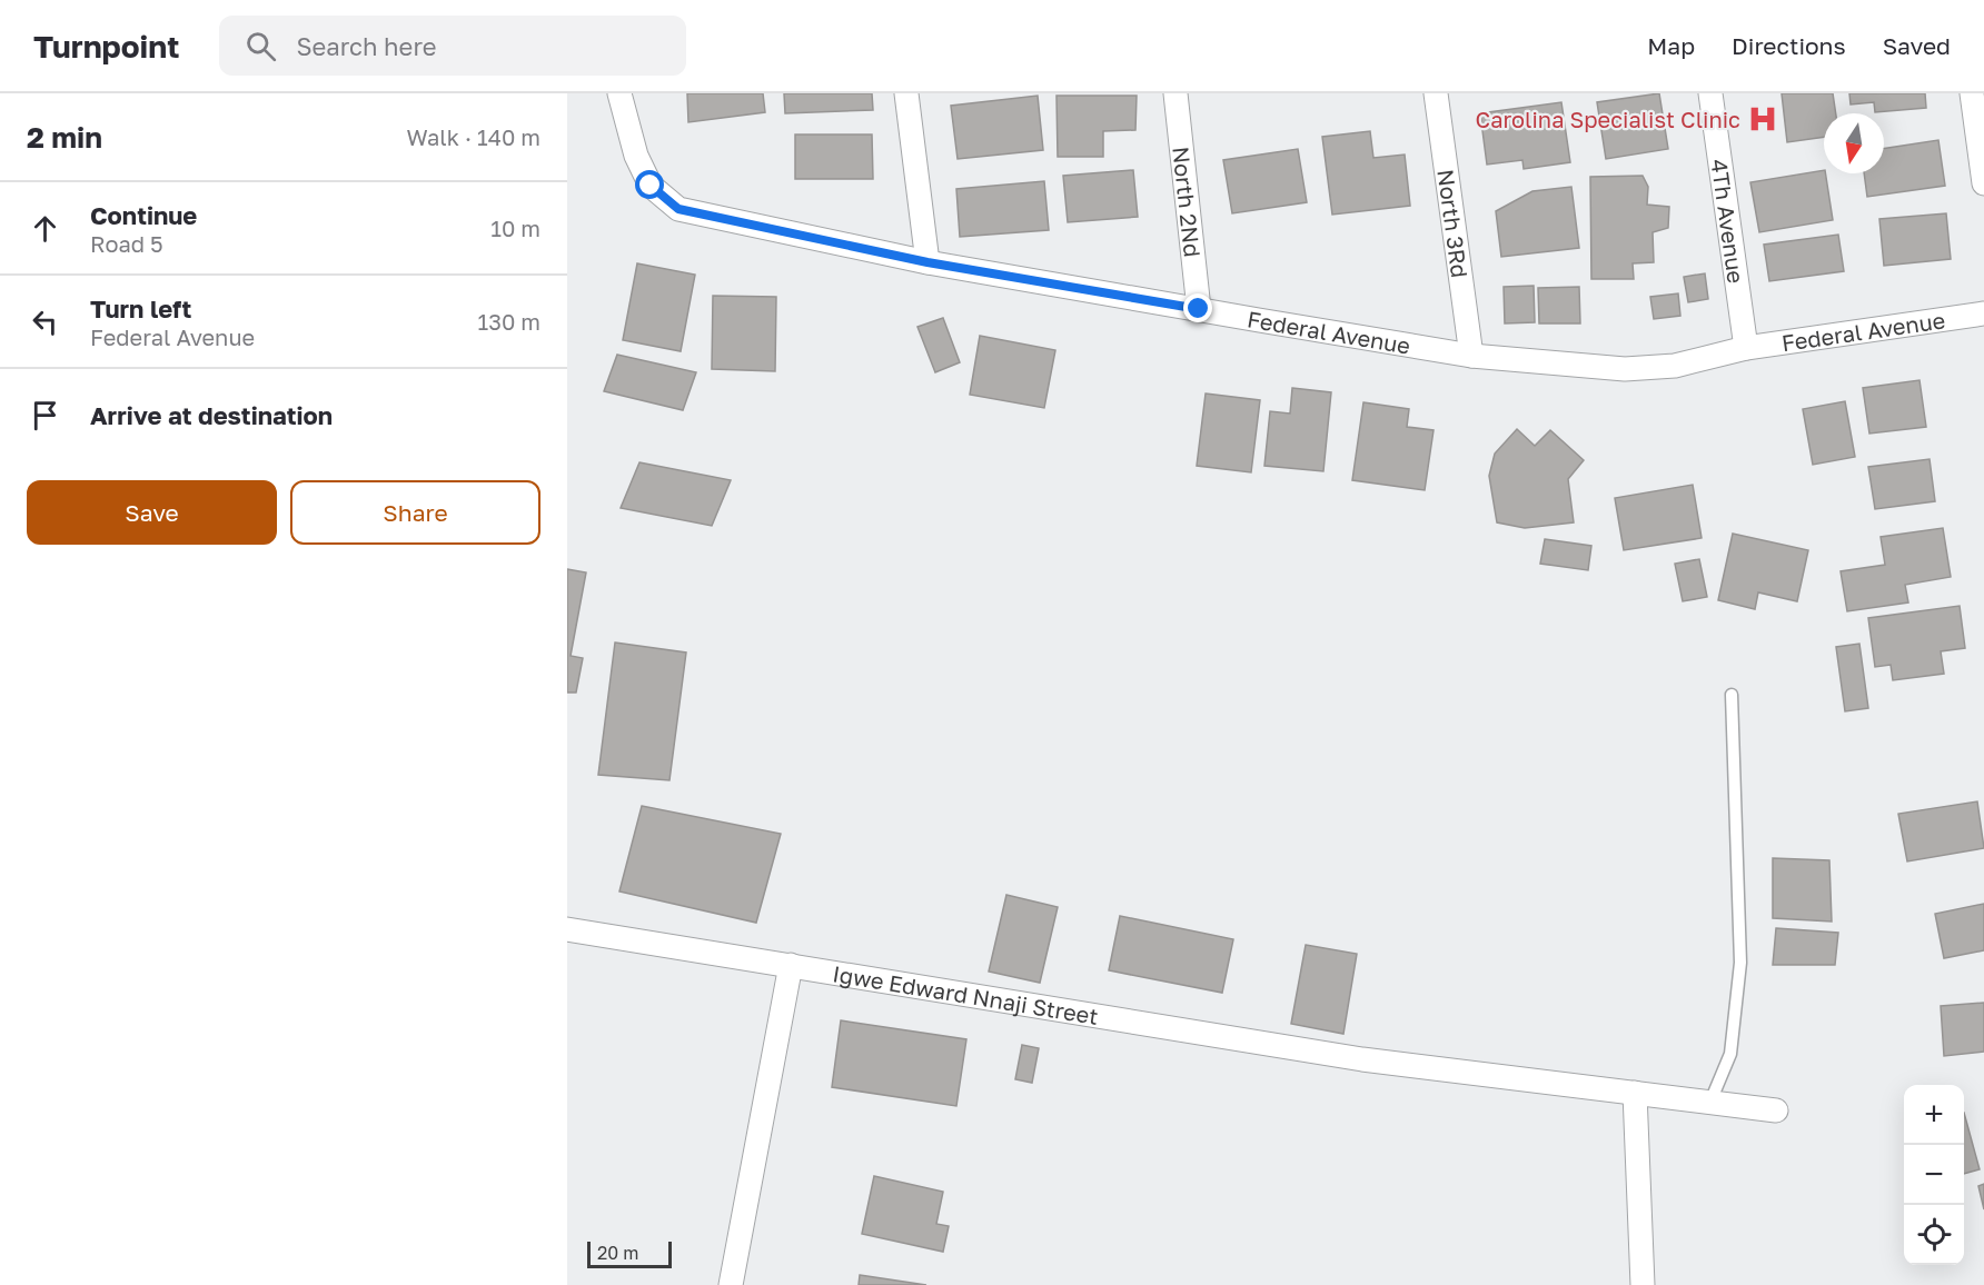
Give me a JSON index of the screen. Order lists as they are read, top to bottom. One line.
{"streets":{"street":["North 2Nd","4Th Avenue","North 3Rd","Federal Avenue","Igwe Edward Nnaji Street"]},"crossings":[["North 2Nd","Federal Avenue"],["4Th Avenue","Federal Avenue"],["North 3Rd","Federal Avenue"]],"places":{"hospital":["Carolina Specialist Clinic"]},"scale_bar":"20 m","north":"bottom","page":{"header":"Turnpoint","search":"Search here","nav":["Map","Directions","Saved"],"heading":["2 min","Walk · 140 m"],"list":[["Continue","Road 5","10 m"],["Turn left","Federal Avenue","130 m"],"Arrive at destination"],"buttons":["Save","Share"],"map_buttons":["+","−"],"scale":"20 m"}}
